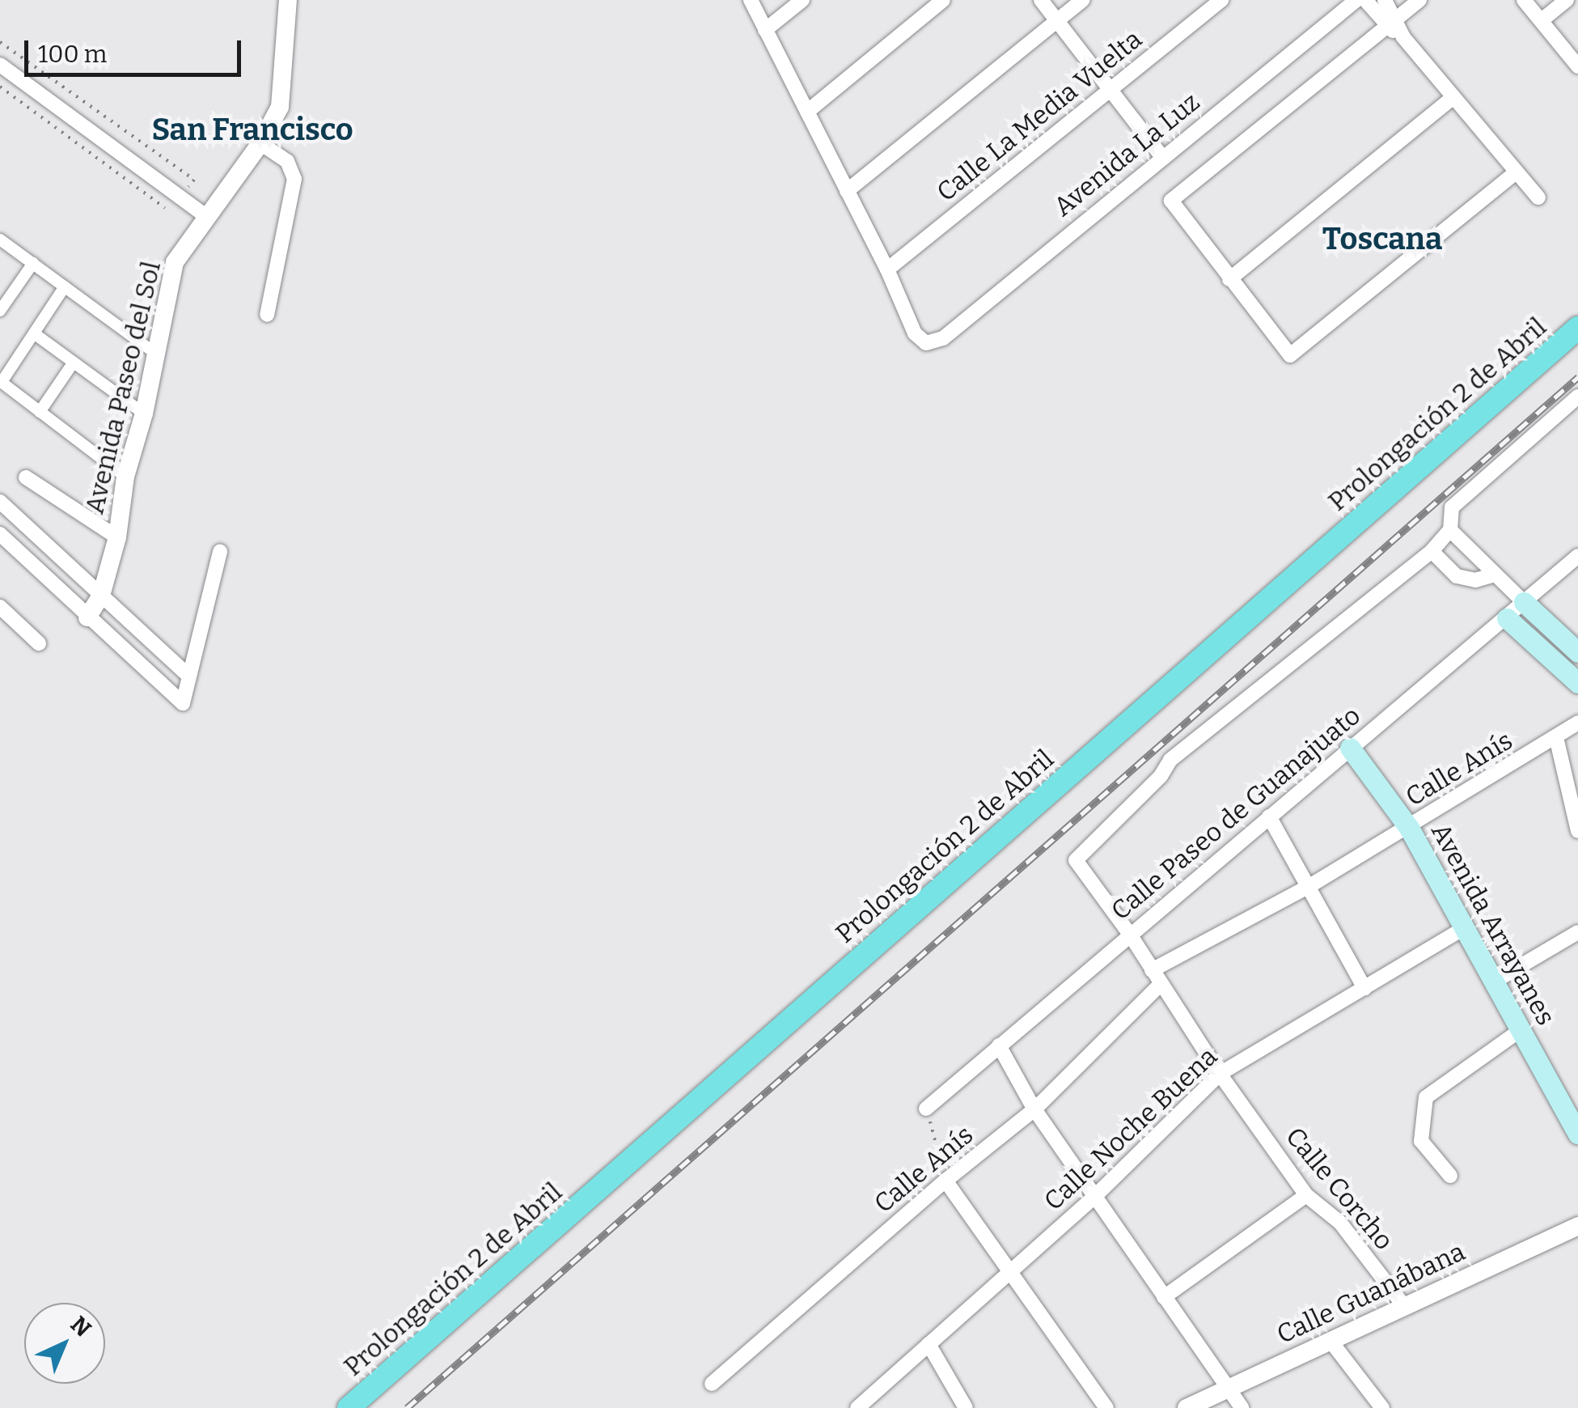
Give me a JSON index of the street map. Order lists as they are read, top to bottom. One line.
{"streets":{"main road":["Prolongación 2 de Abril","Avenida Arrayanes"],"street":["Calle La Media Vuelta","Avenida La Luz","Avenida Paseo del Sol","Calle Anís","Calle Paseo de Guanajuato","Calle Noche Buena","Calle Corcho","Calle Guanábana"]},"crossings":[["Calle La Media Vuelta","Avenida La Luz"],["Calle Anís","Avenida Arrayanes"],["Calle Anís","Calle Corcho"],["Calle Paseo de Guanajuato","Avenida Arrayanes"],["Calle Paseo de Guanajuato","Calle Corcho"],["Avenida Arrayanes","Calle Noche Buena"],["Calle Noche Buena","Calle Corcho"],["Calle Corcho","Calle Guanábana"]],"districts":["San Francisco","Toscana"],"scale_bar":"100 m","north":"top right"}
